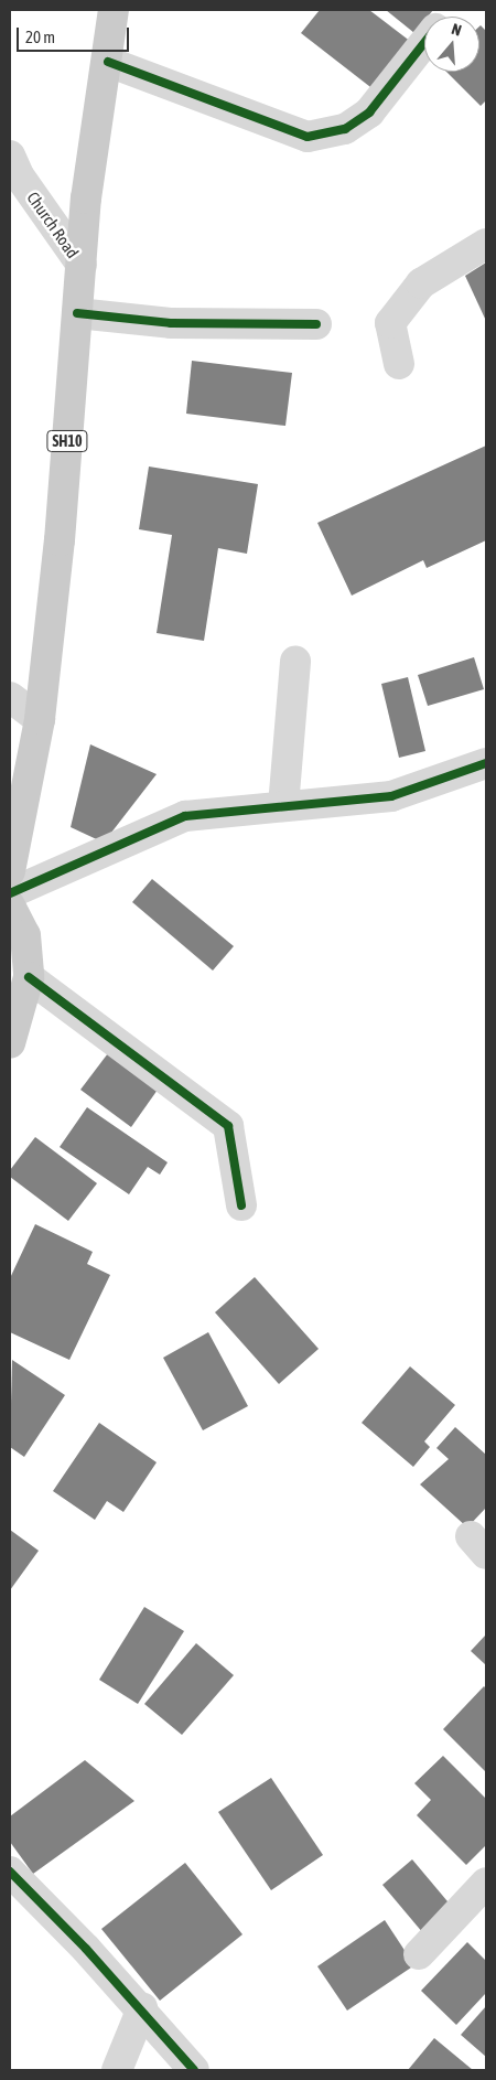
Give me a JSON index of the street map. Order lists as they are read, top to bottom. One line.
{"streets":{"main road":["SH10"],"street":["Church Road"]},"crossings":[["Church Road","SH10"]],"scale_bar":"20 m","north":"top"}
